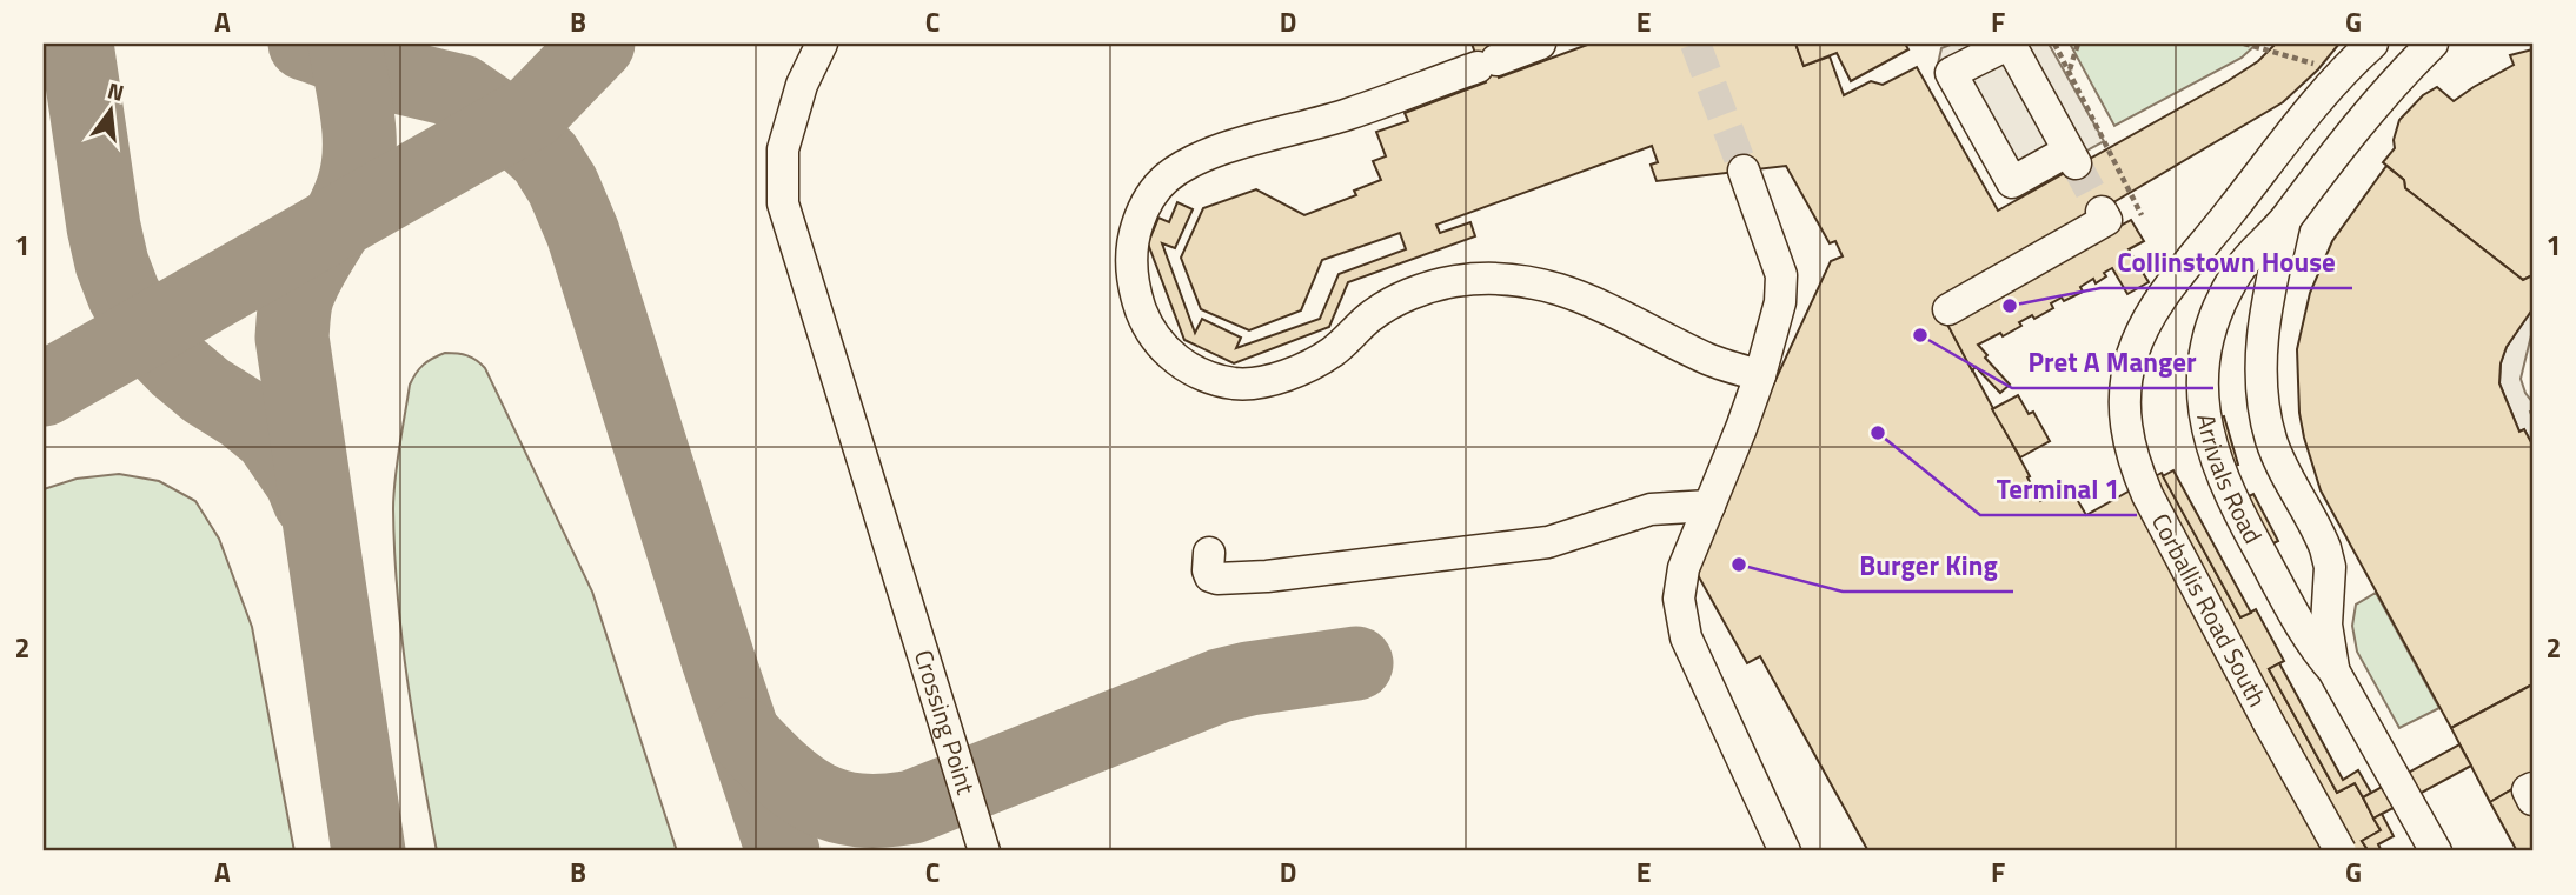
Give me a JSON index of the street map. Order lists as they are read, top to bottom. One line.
{"streets":{"street":["Arrivals Road","Corballis Road South","Crossing Point"]},"places":["Collinstown House","Pret A Manger","Terminal 1","Burger King"],"north":"top","grid":{"columns":["A","B","C","D","E","F","G"],"rows":["1","2"]}}
